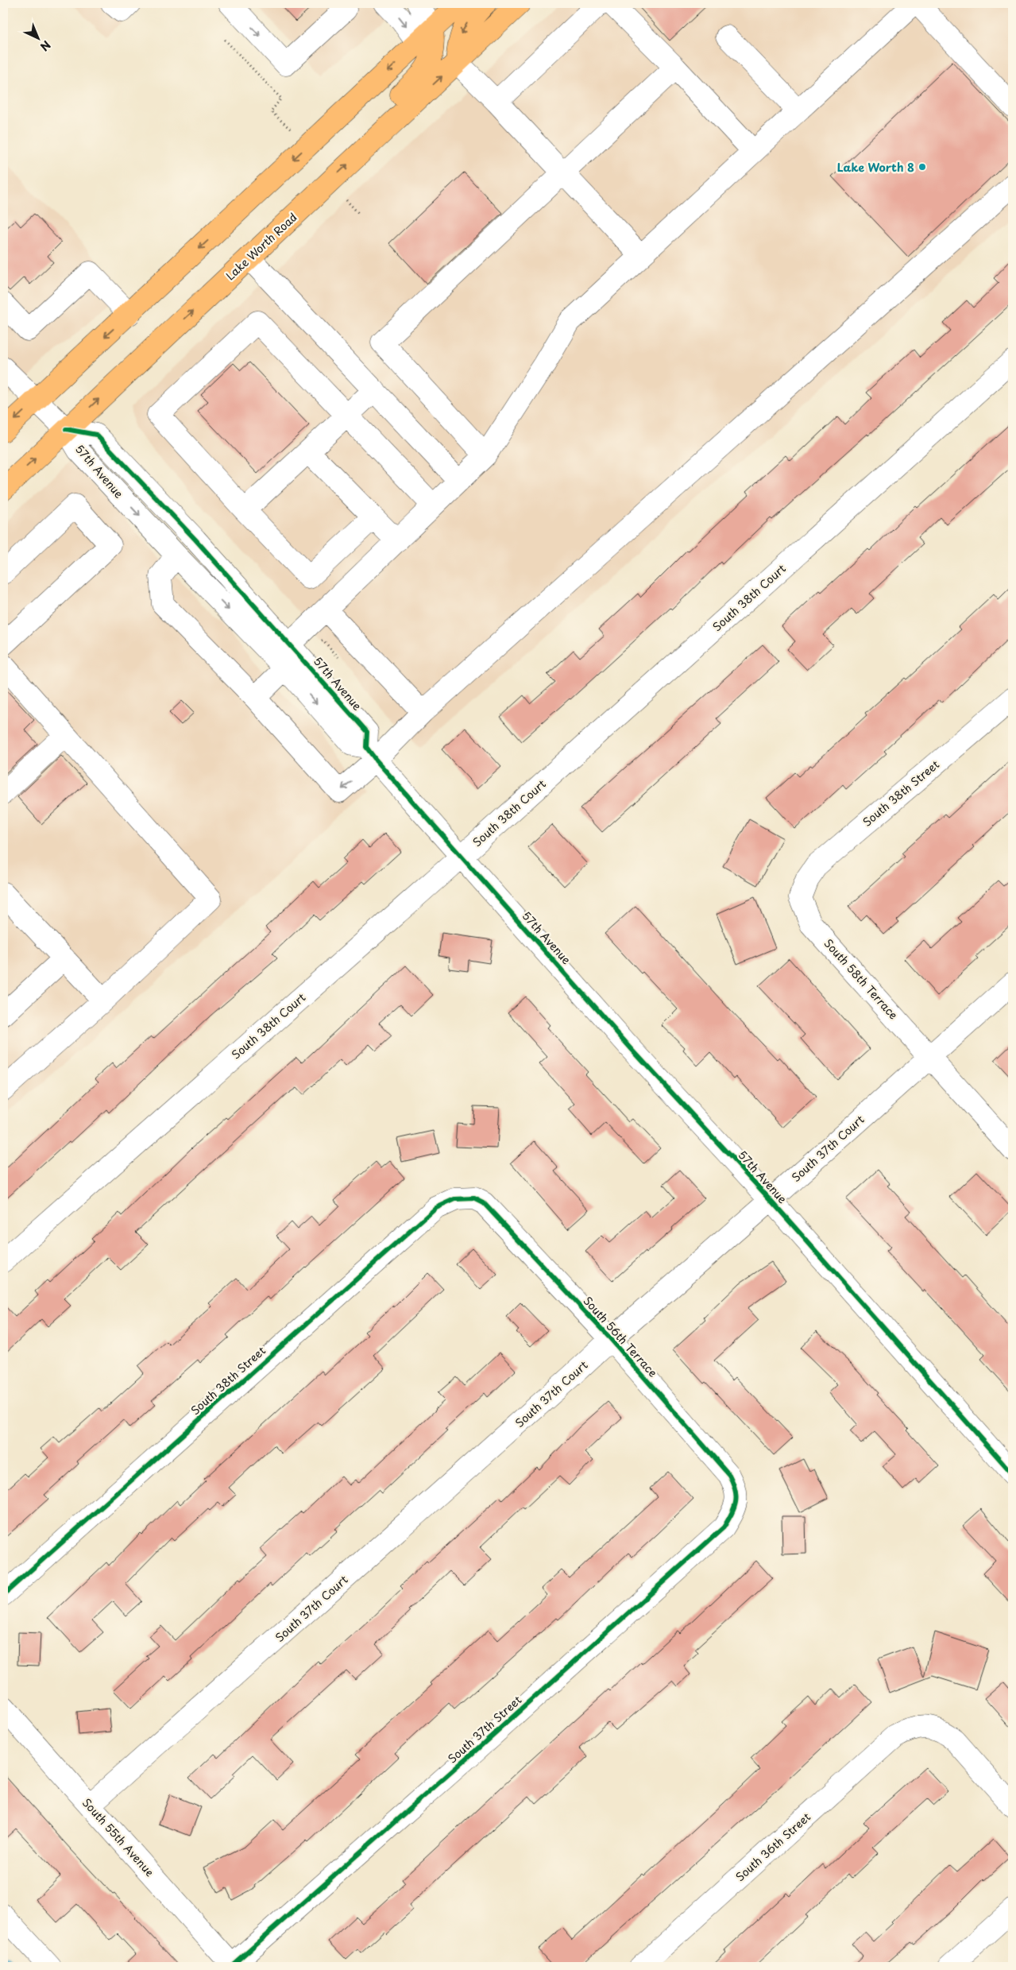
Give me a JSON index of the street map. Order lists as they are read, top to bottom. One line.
{"streets":{"main road":["Lake Worth Road"],"street":["57th Avenue","South 38th Court","South 38th Street","South 58th Terrace","South 37th Court","South 56th Terrace","South 37th Street","South 55th Avenue","South 36th Street"]},"crossings":[["Lake Worth Road","57th Avenue"],["57th Avenue","South 38th Court"],["57th Avenue","South 37th Court"],["South 38th Street","South 58th Terrace"],["South 38th Street","South 56th Terrace"],["South 58th Terrace","South 37th Court"],["South 37th Court","South 56th Terrace"],["South 37th Court","South 55th Avenue"],["South 56th Terrace","South 37th Street"],["South 37th Street","South 55th Avenue"]],"places":["Lake Worth 8"],"north":"bottom right"}
